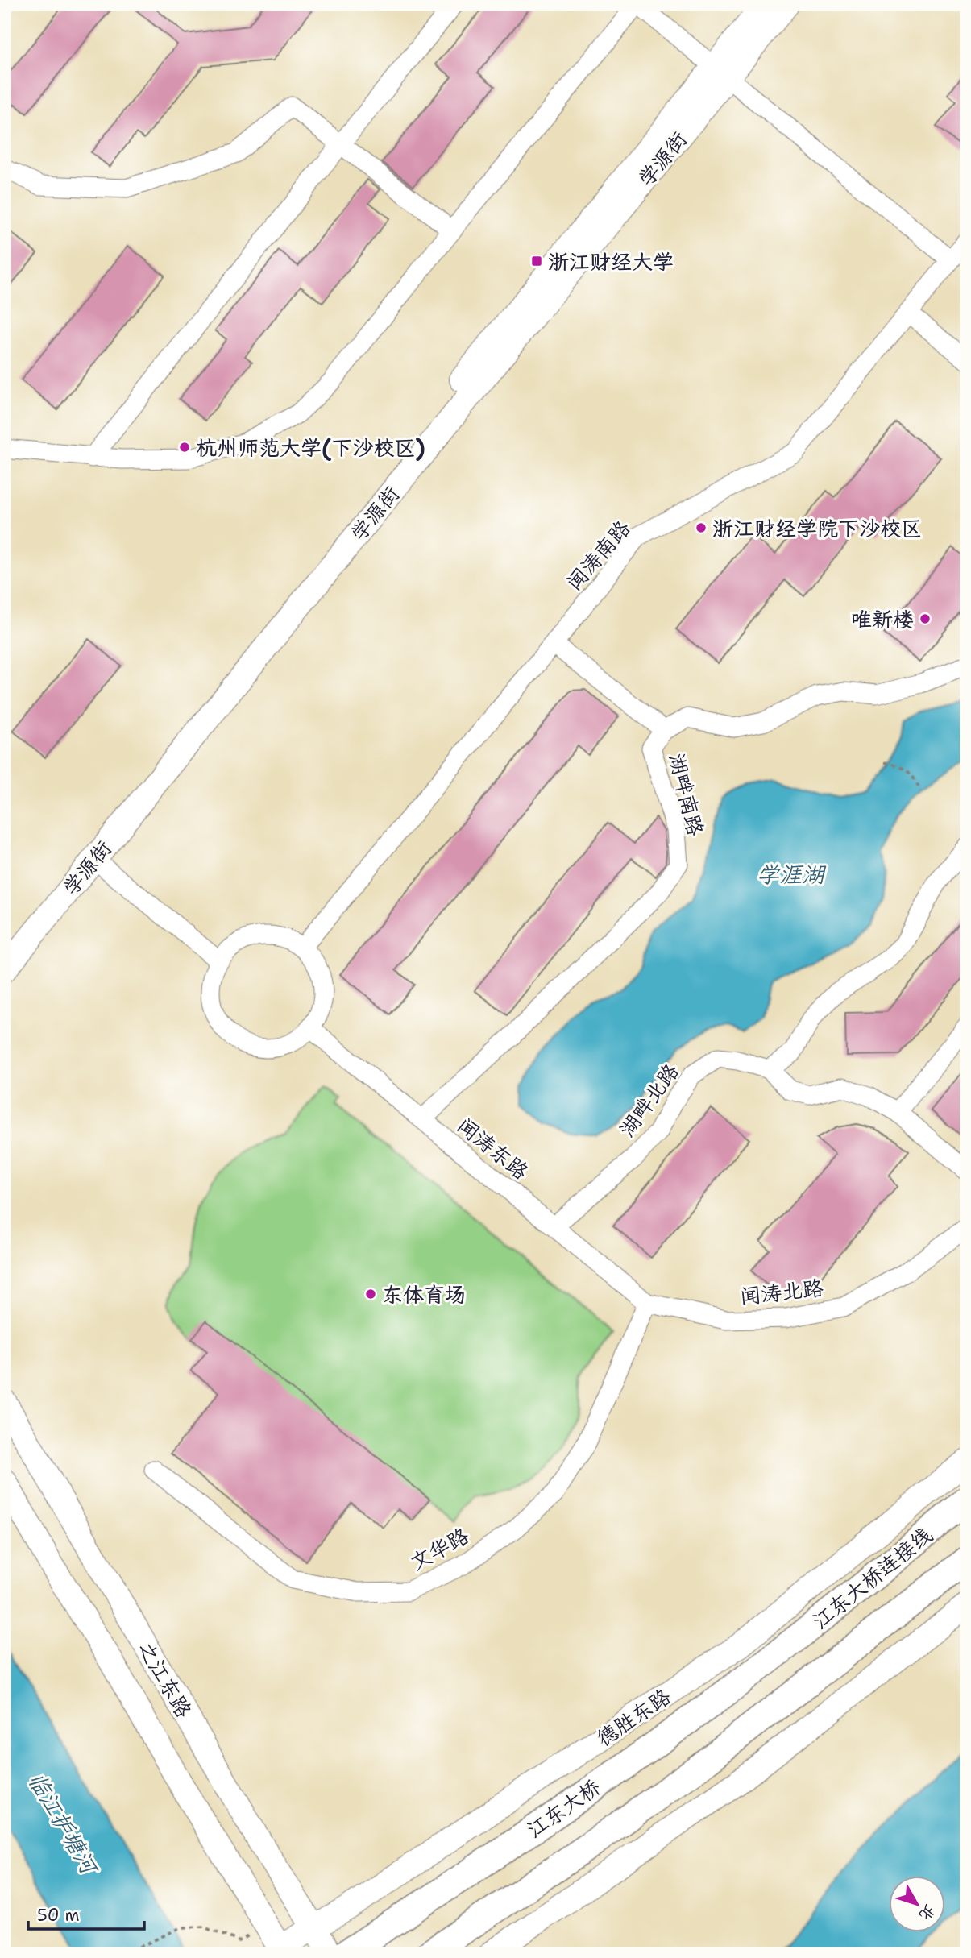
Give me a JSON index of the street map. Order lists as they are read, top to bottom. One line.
{"streets":{"highway":["江东大桥连接线","江东大桥"],"main road":["学源街","之江东路","德胜东路"],"street":["闻涛南路","湖畔南路","湖畔北路","闻涛东路","闻涛北路","文华路"]},"crossings":[["闻涛南路","闻涛东路"],["湖畔南路","闻涛东路"],["湖畔北路","闻涛东路"],["闻涛东路","闻涛北路"],["闻涛东路","文华路"],["闻涛北路","文华路"],["江东大桥连接线","江东大桥"],["之江东路","德胜东路"]],"water":["学涯湖","临江护塘河"],"places":{"transit":["浙江财经大学"],"other":["杭州师范大学(下沙校区)","浙江财经学院下沙校区","唯新楼","东体育场"]},"scale_bar":"50 m","north":"bottom right"}
